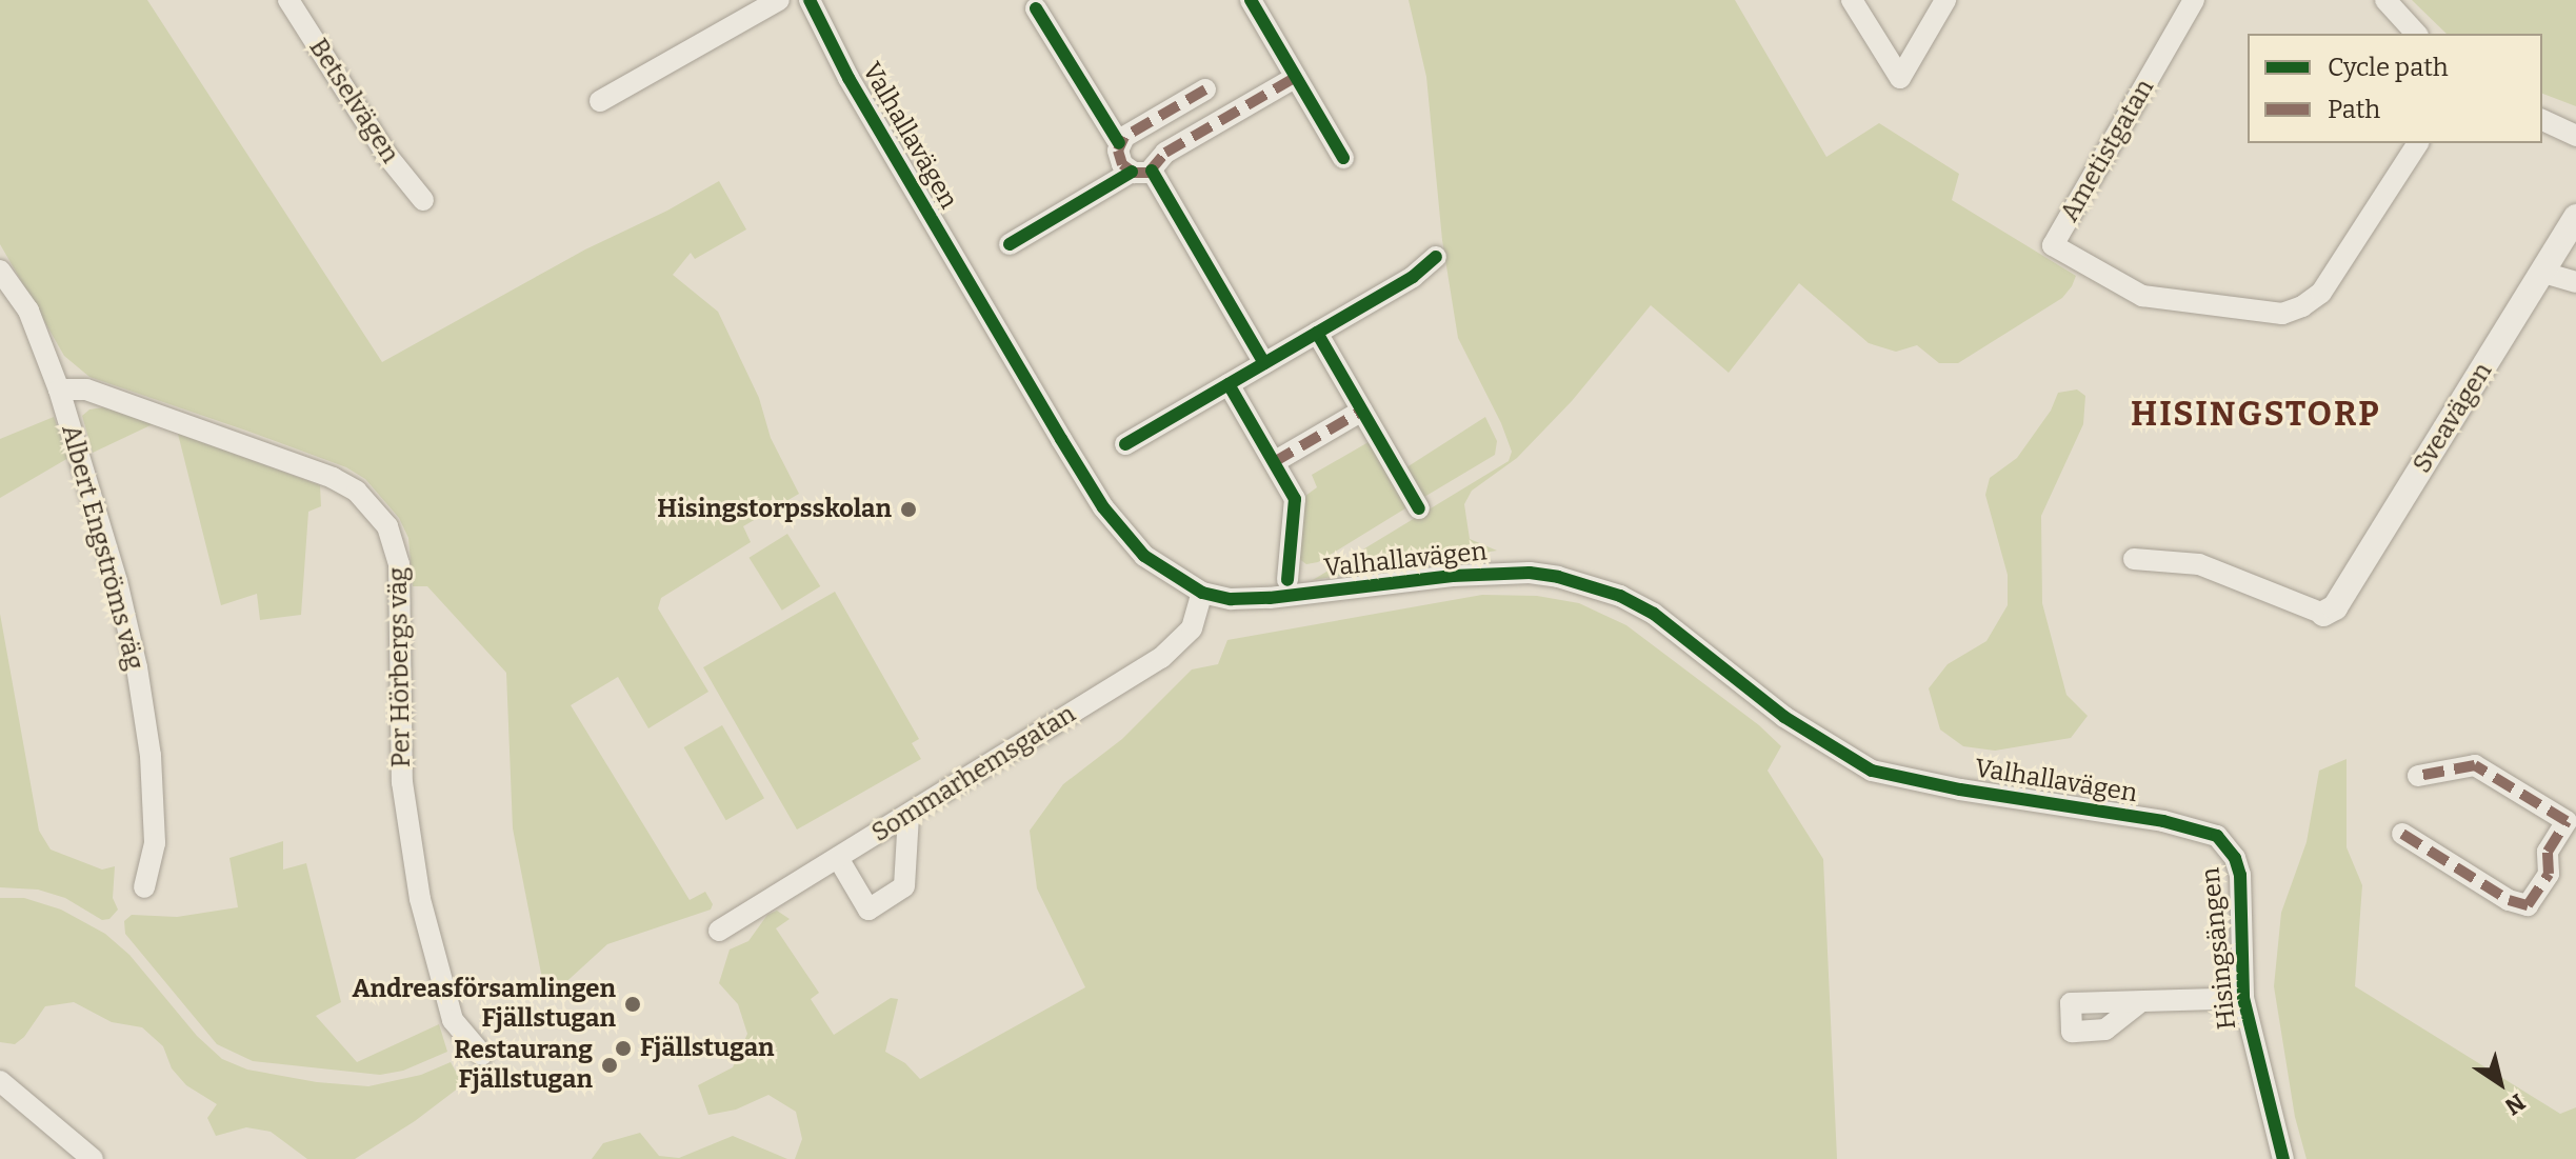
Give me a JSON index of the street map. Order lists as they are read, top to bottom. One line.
{"streets":{"street":["Betselvägen","Valhallavägen","Ametistgatan","Sveavägen","Albert Engströms väg","Per Hörbergs väg","Sommarhemsgatan","Hisingsängen"]},"crossings":[["Valhallavägen","Sommarhemsgatan"],["Valhallavägen","Hisingsängen"],["Albert Engströms väg","Per Hörbergs väg"]],"districts":["HISINGSTORP"],"places":["Hisingstorpsskolan","Andreasförsamlingen Fjällstugan","Fjällstugan","Restaurang Fjällstugan"],"legend":["Cycle path","Path"],"north":"bottom right"}
